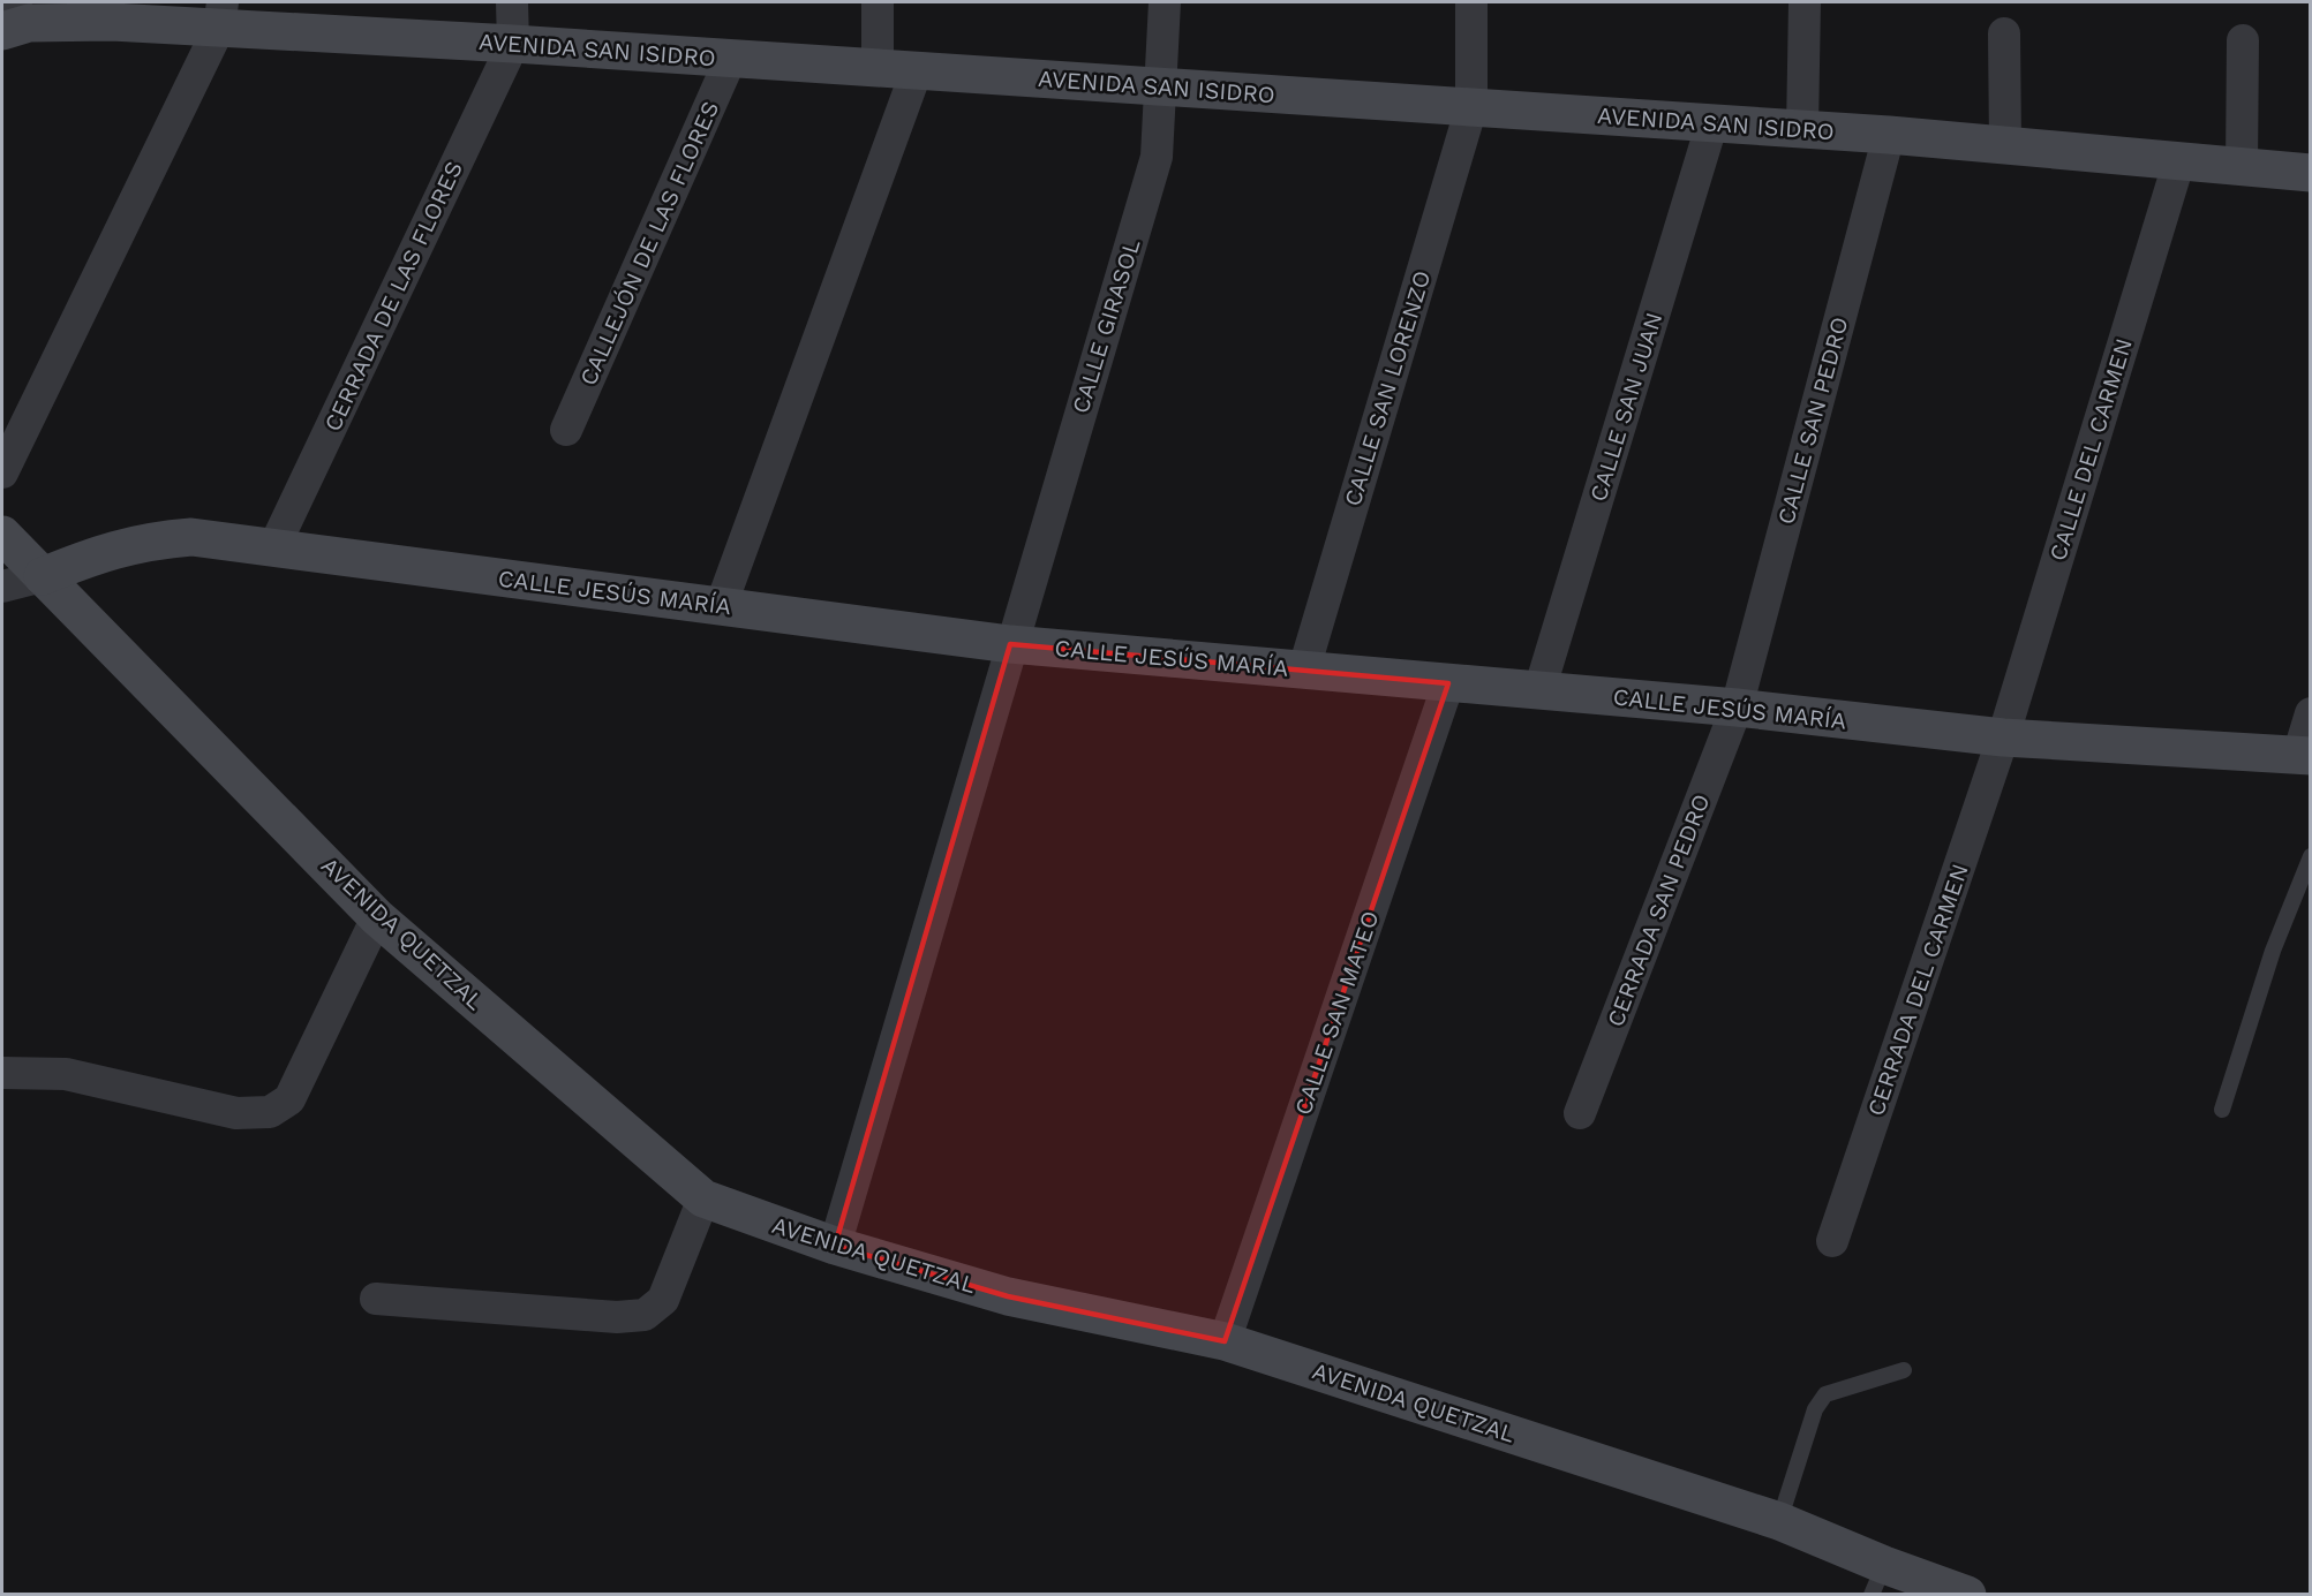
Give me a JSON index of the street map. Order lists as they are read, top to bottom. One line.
{"streets":{"main road":["AVENIDA SAN ISIDRO","CALLE JESÚS MARÍA","AVENIDA QUETZAL"],"street":["CALLEJÓN DE LAS FLORES","CERRADA DE LAS FLORES","CALLE GIRASOL","CALLE SAN LORENZO","CALLE SAN JUAN","CALLE SAN PEDRO","CALLE DEL CARMEN","CERRADA SAN PEDRO","CERRADA DEL CARMEN","CALLE SAN MATEO"]},"crossings":[["AVENIDA SAN ISIDRO","CALLEJÓN DE LAS FLORES"],["AVENIDA SAN ISIDRO","CERRADA DE LAS FLORES"],["AVENIDA SAN ISIDRO","CALLE GIRASOL"],["AVENIDA SAN ISIDRO","CALLE SAN LORENZO"],["AVENIDA SAN ISIDRO","CALLE SAN JUAN"],["AVENIDA SAN ISIDRO","CALLE SAN PEDRO"],["AVENIDA SAN ISIDRO","CALLE DEL CARMEN"],["CERRADA DE LAS FLORES","CALLE JESÚS MARÍA"],["CALLE GIRASOL","CALLE JESÚS MARÍA"],["CALLE GIRASOL","AVENIDA QUETZAL"],["CALLE SAN LORENZO","CALLE JESÚS MARÍA"],["CALLE SAN JUAN","CALLE JESÚS MARÍA"],["CALLE SAN PEDRO","CALLE JESÚS MARÍA"],["CALLE SAN PEDRO","CERRADA SAN PEDRO"],["CALLE DEL CARMEN","CALLE JESÚS MARÍA"],["CALLE DEL CARMEN","CERRADA DEL CARMEN"],["CALLE JESÚS MARÍA","CERRADA SAN PEDRO"],["CALLE JESÚS MARÍA","AVENIDA QUETZAL"],["CALLE JESÚS MARÍA","CERRADA DEL CARMEN"],["CALLE JESÚS MARÍA","CALLE SAN MATEO"],["AVENIDA QUETZAL","CALLE SAN MATEO"]]}
